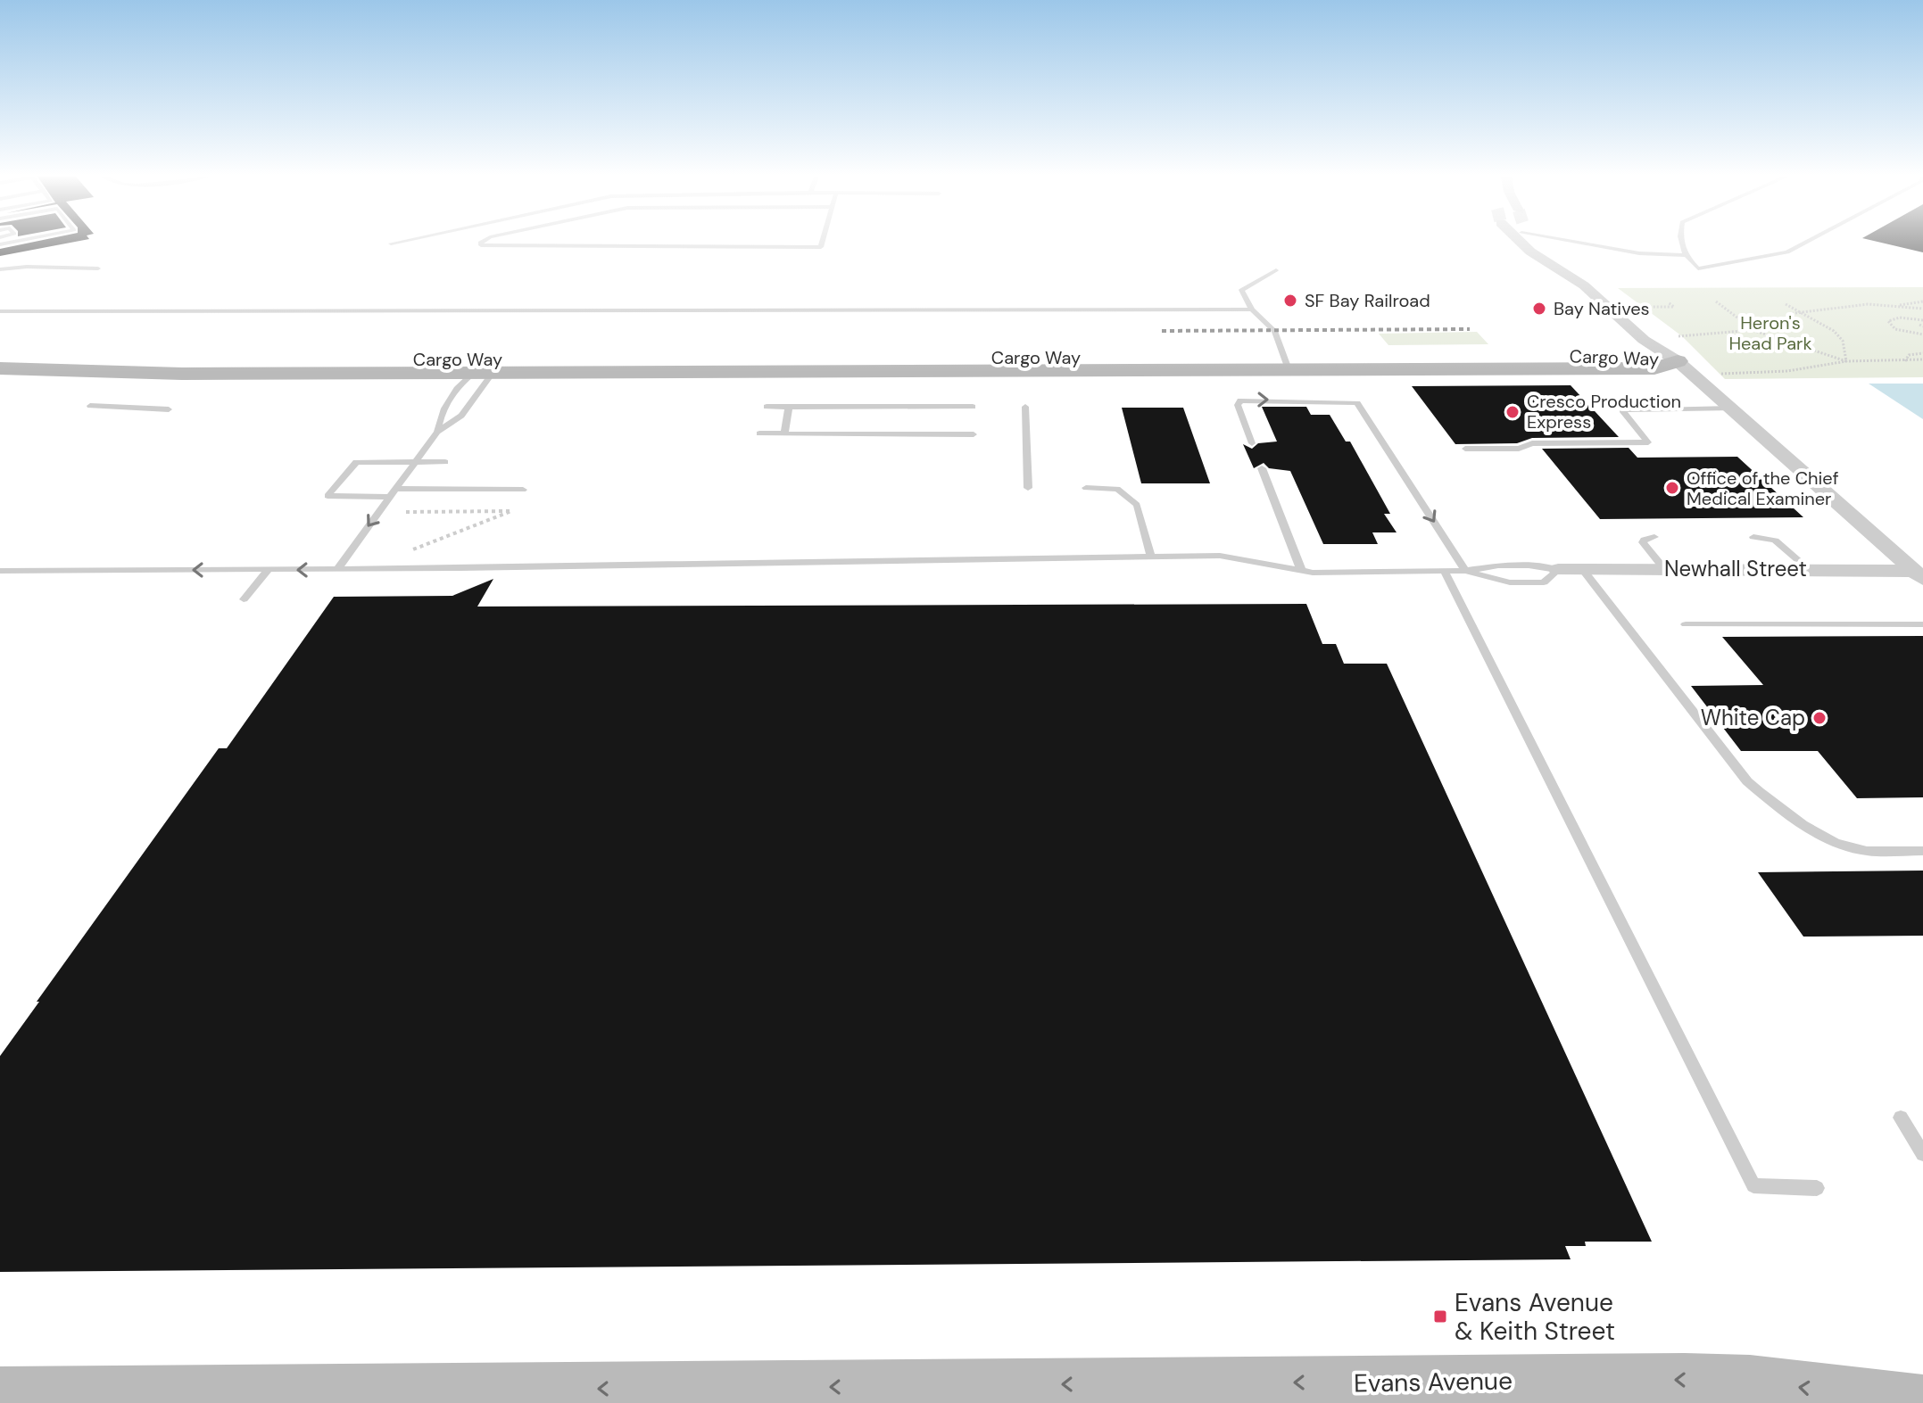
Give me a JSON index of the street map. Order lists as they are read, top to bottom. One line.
{"streets":{"main road":["Cargo Way","Evans Avenue"],"street":["Newhall Street"]},"one_way":["Evans Avenue"],"parks":["Heron's Head Park"],"places":{"other":["SF Bay Railroad","Bay Natives","Cresco Production Express","Office of the Chief Medical Examiner","White Cap"],"transit":["Evans Avenue & Keith Street"]}}
